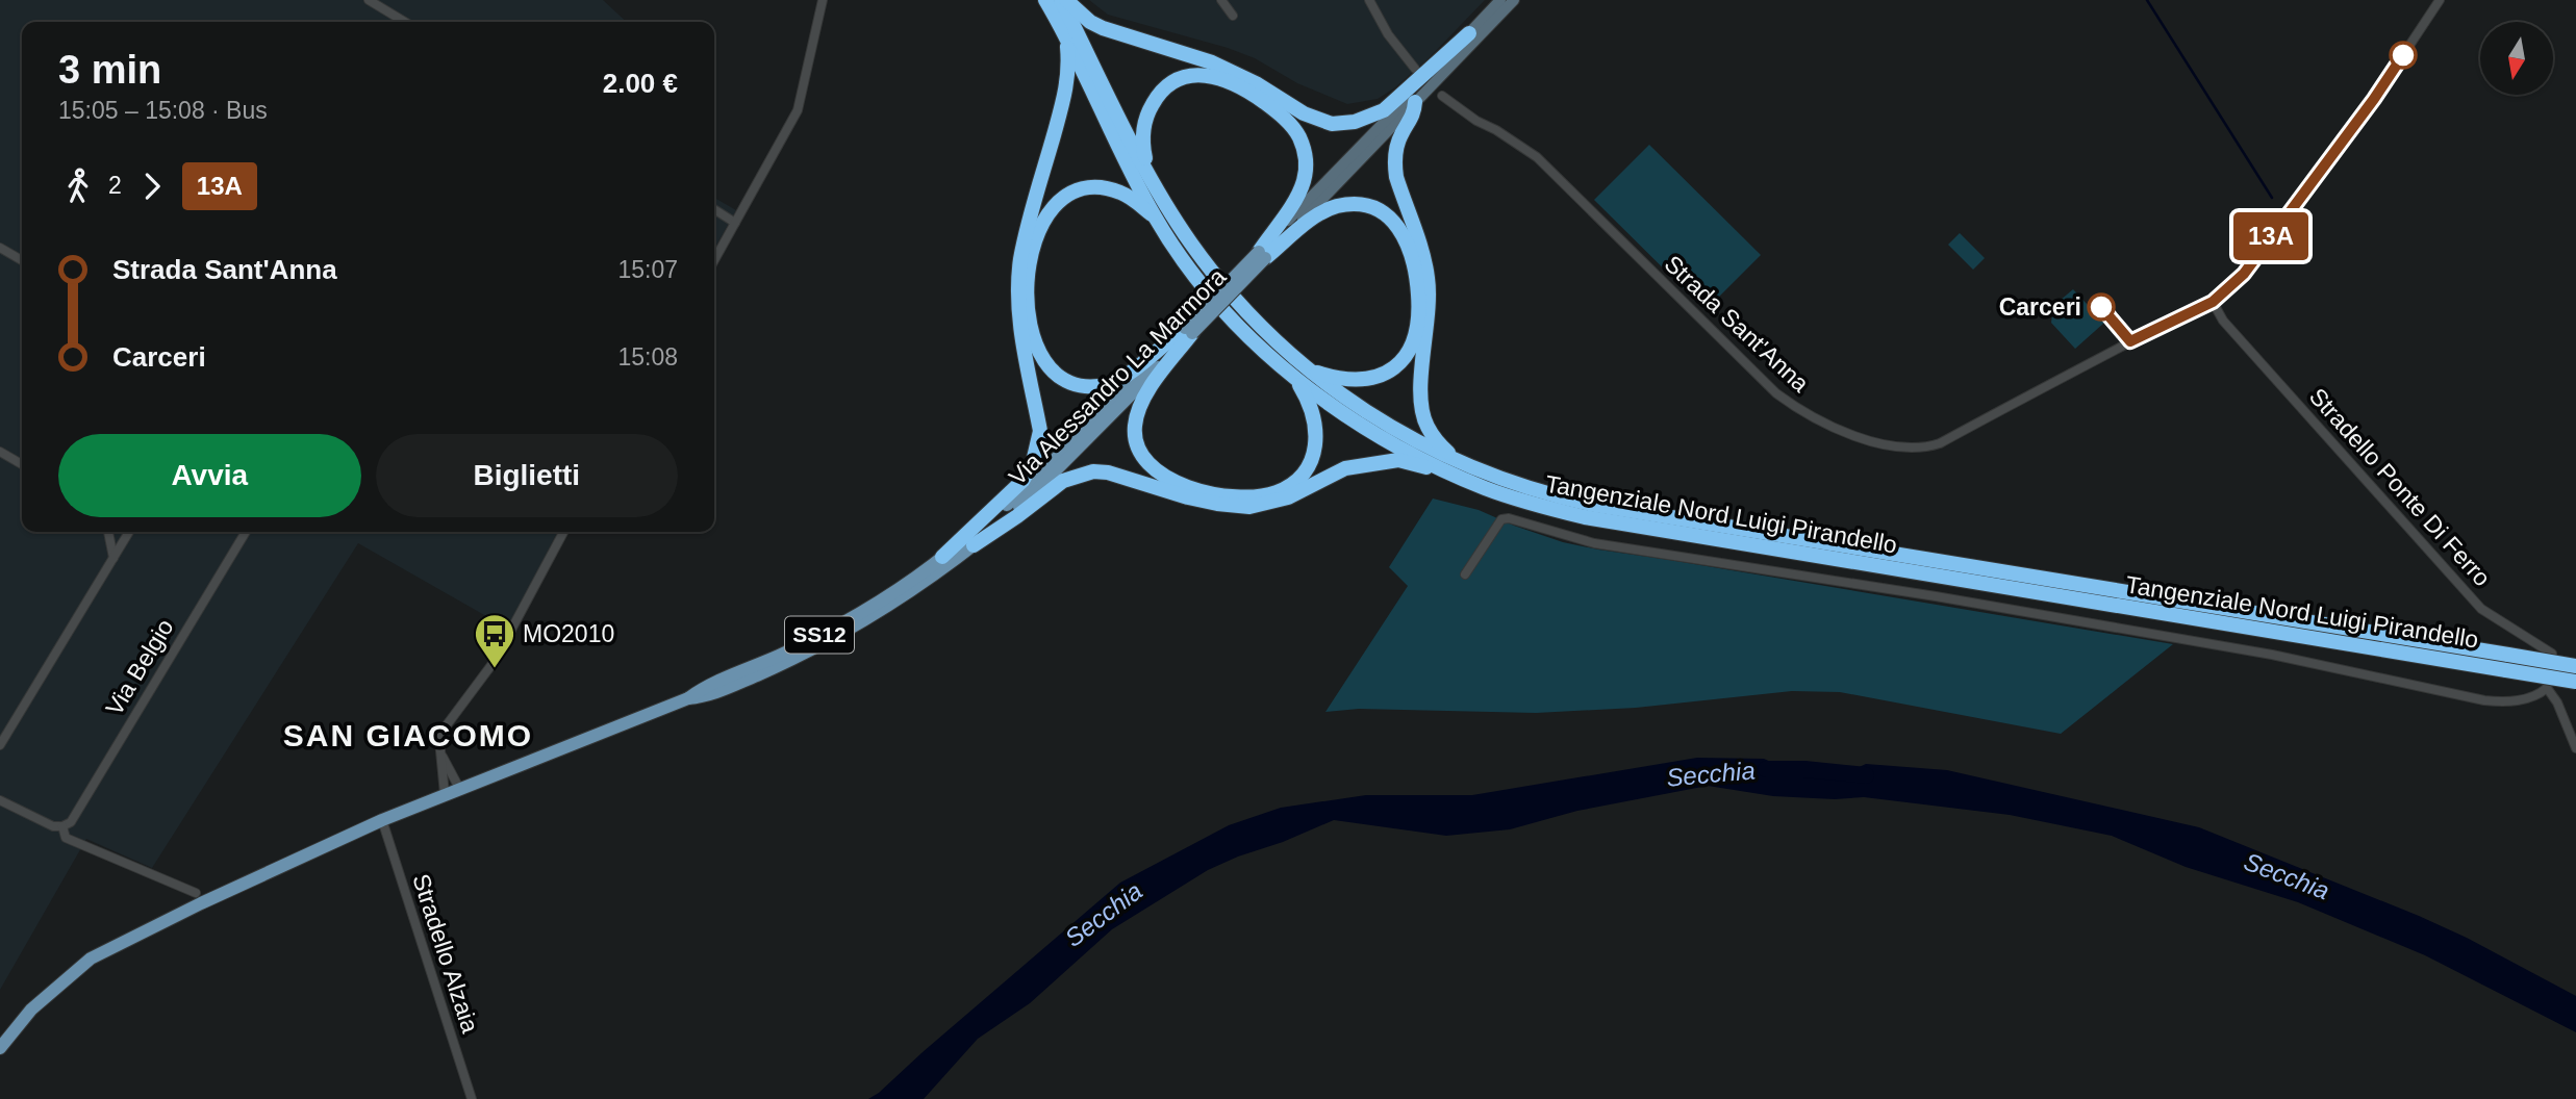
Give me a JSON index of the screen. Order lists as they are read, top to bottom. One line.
{"streets":{"highway":["Tangenziale Nord Luigi Pirandello"],"main road":["Via Alessandro La Marmora","SS12"],"street":["Strada Sant'Anna","Stradello Ponte Di Ferro","Via Belgio","Stradello Alzaia"]},"crossings":[["Strada Sant'Anna","Stradello Ponte Di Ferro"],["Via Alessandro La Marmora","Stradello Alzaia"]],"districts":["SAN GIACOMO"],"water":["Secchia"],"places":{"other":["Carceri"],"bus stop":["MO2010"]},"lines":["bus line 13A"],"north":"bottom","page":{"on_map":"13A","heading":["3 min","15:05 – 15:08 · Bus","2.00 €"],"legs":["2","13A"],"list":[{"name":"Strada Sant'Anna","value":"15:07"},{"name":"Carceri","value":"15:08"}],"buttons":["Avvia","Biglietti"]}}
